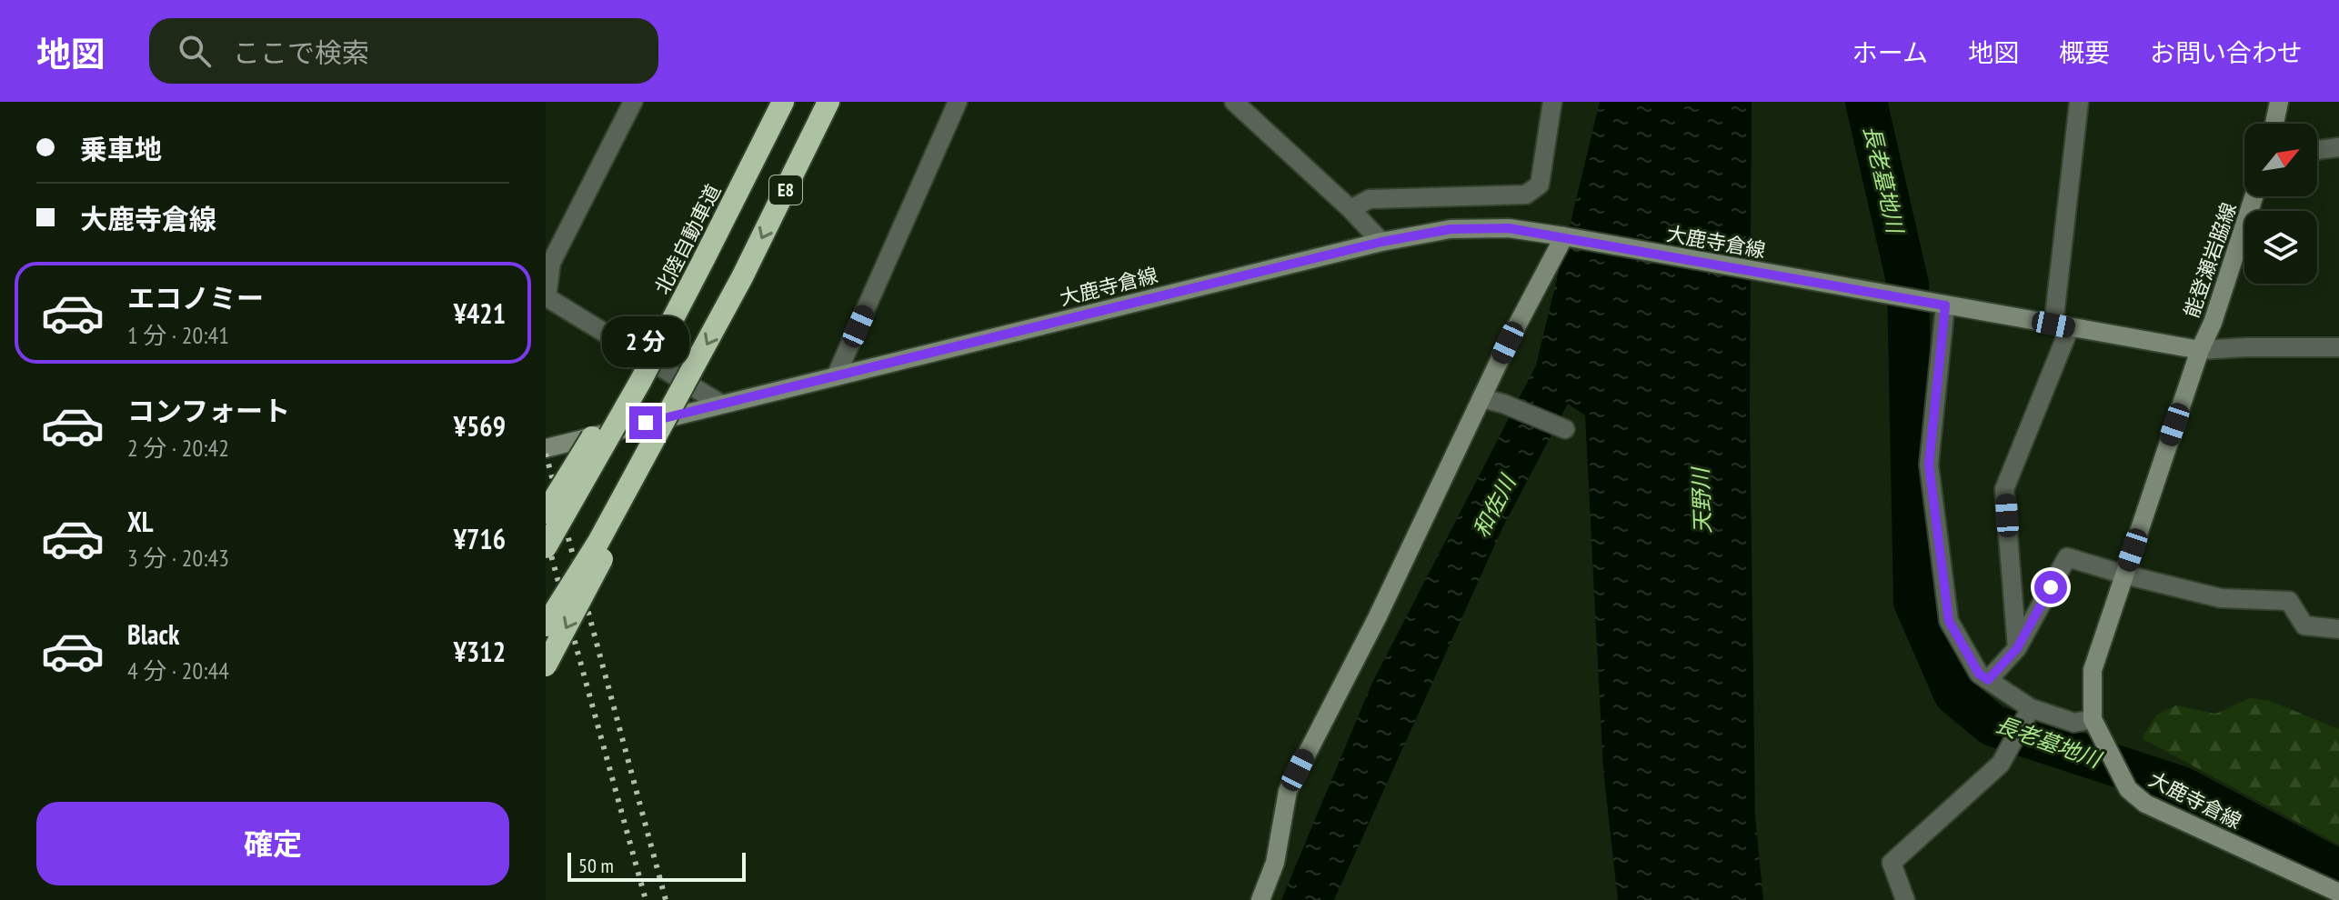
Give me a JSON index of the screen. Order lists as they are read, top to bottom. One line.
{"streets":{"highway":["E8","北陸自動車道"],"main road":["大鹿寺倉線","能登瀬岩脇線"]},"crossings":[["大鹿寺倉線","能登瀬岩脇線"]],"water":["長老墓地川","天野川","和佐川"],"scale_bar":"50 m","north":"top right","page":{"header":"地図","search":"ここで検索","nav":["ホーム","地図","概要","お問い合わせ"],"banner":["乗車地","大鹿寺倉線"],"list":[{"name":"エコノミー","note":"1 分 · 20:41","value":"¥421"},{"name":"コンフォート","note":"2 分 · 20:42","value":"¥569"},{"name":"XL","note":"3 分 · 20:43","value":"¥716"},{"name":"Black","note":"4 分 · 20:44","value":"¥312"}],"bubble":"2 分","buttons":"確定","scale":"50 m"}}
